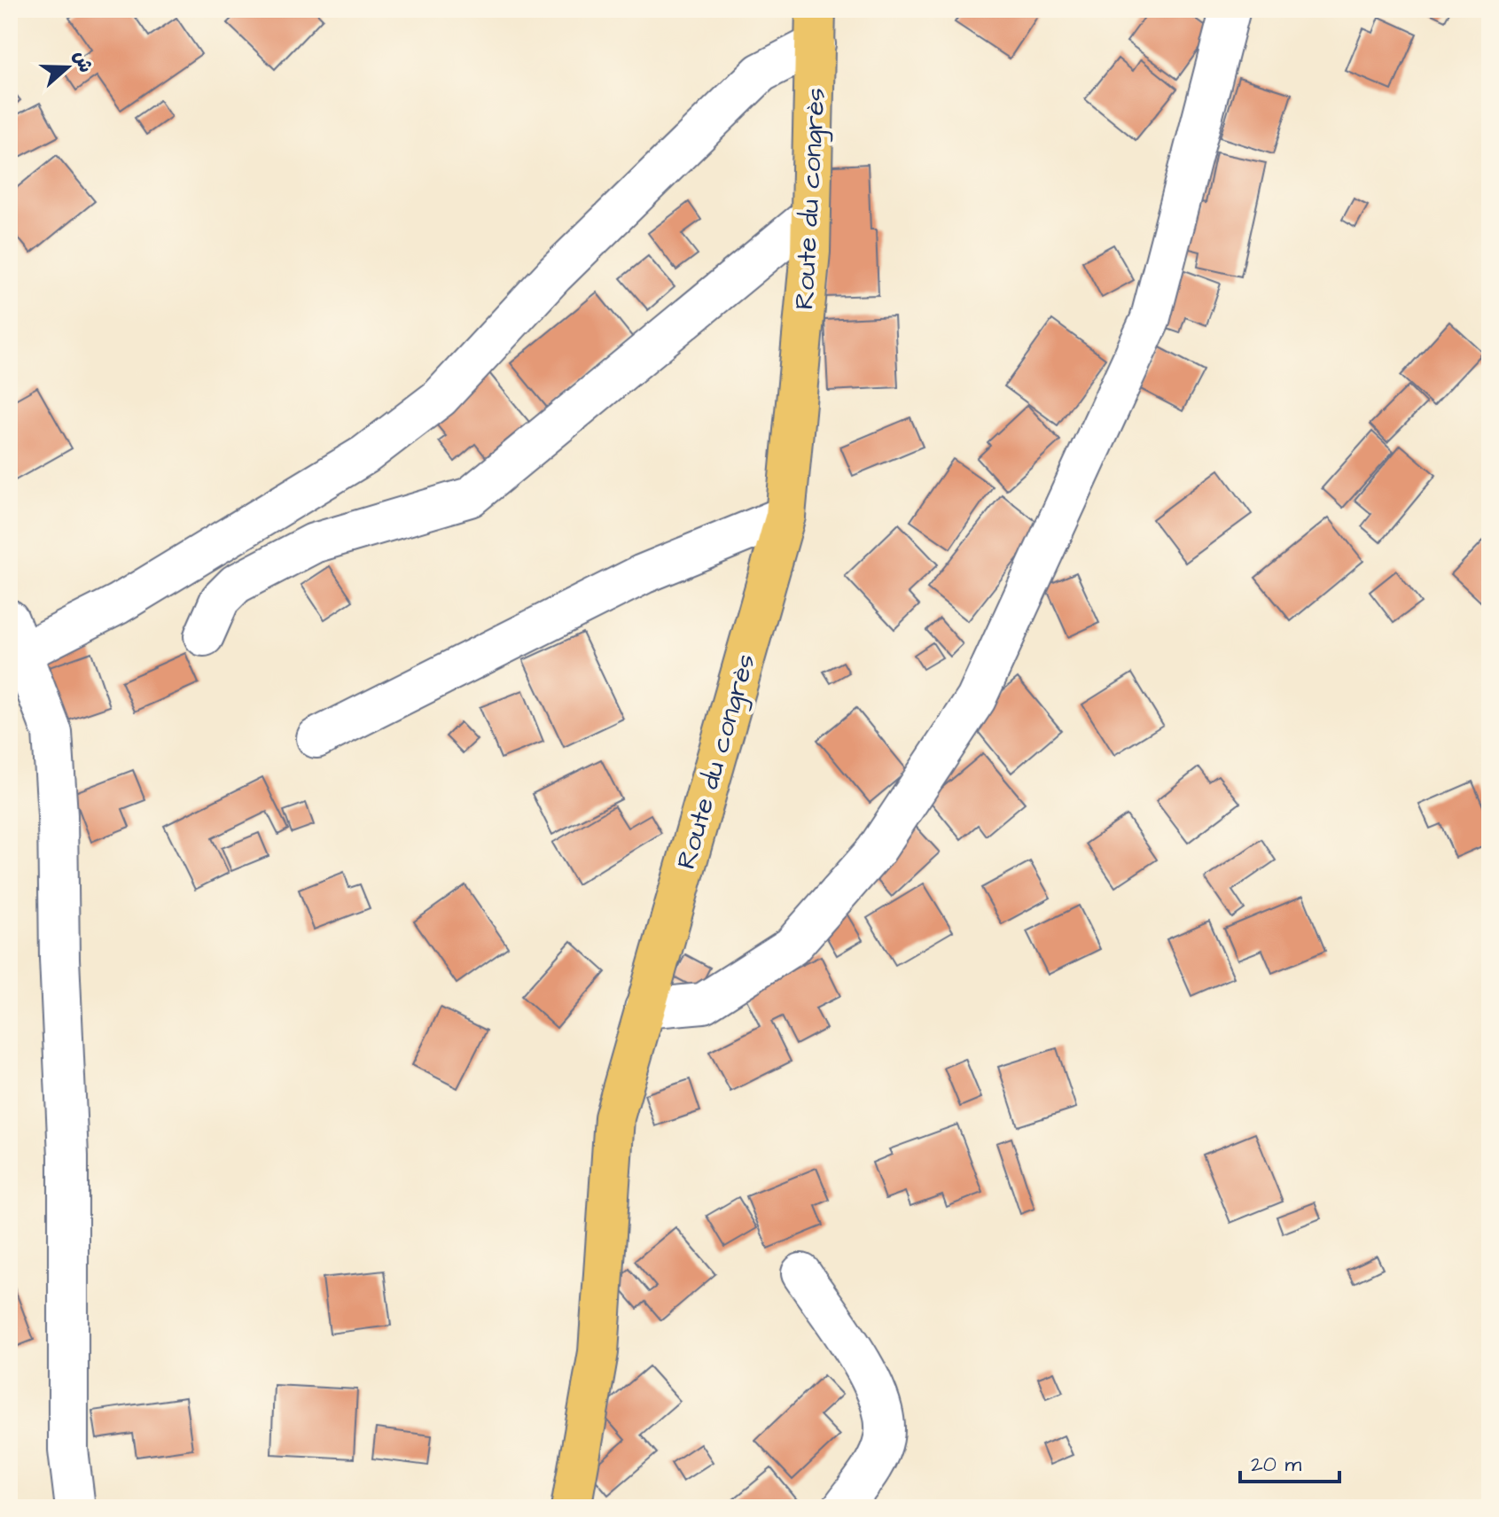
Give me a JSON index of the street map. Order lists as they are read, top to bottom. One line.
{"streets":{"main road":["Route du congrès"]},"scale_bar":"20 m","north":"right"}
